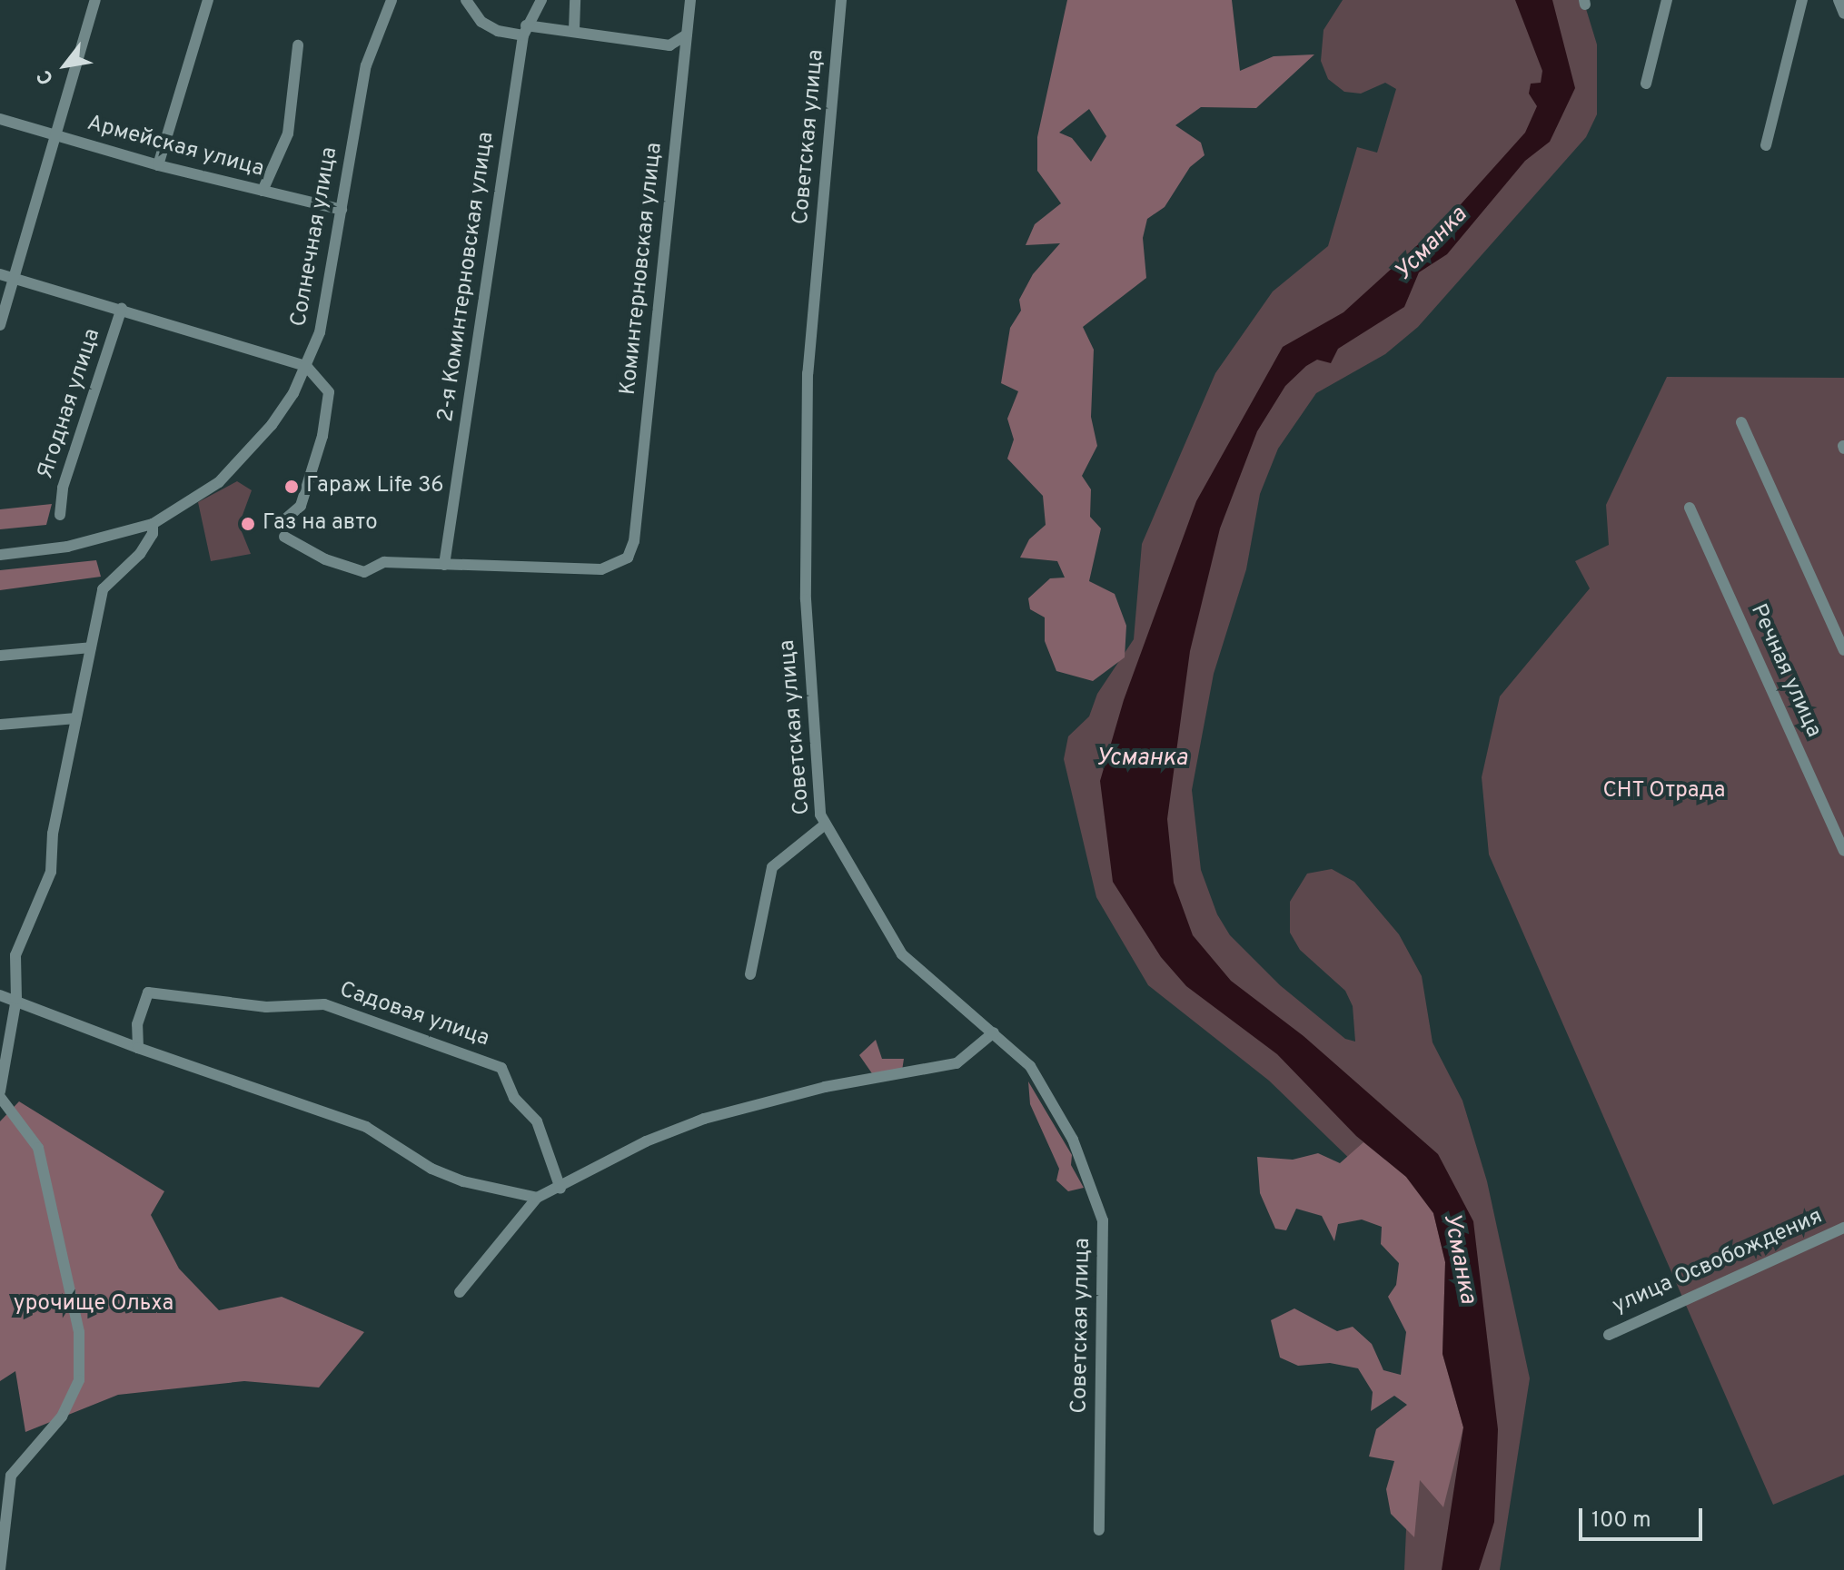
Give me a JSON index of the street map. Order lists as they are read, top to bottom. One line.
{"streets":{"street":["Советская улица","Армейская улица","Солнечная улица","Коминтерновская улица","2-я Коминтерновская улица","Ягодная улица","Речная улица","Садовая улица","улица Освобождения"]},"crossings":[["Армейская улица","Солнечная улица"],["Солнечная улица","Ягодная улица"],["Коминтерновская улица","2-я Коминтерновская улица"]],"water":["Усманка"],"parks":["СНТ Отрада","урочище Ольха"],"places":["Гараж Life 36","Газ на авто"],"scale_bar":"100 m","north":"bottom left"}
